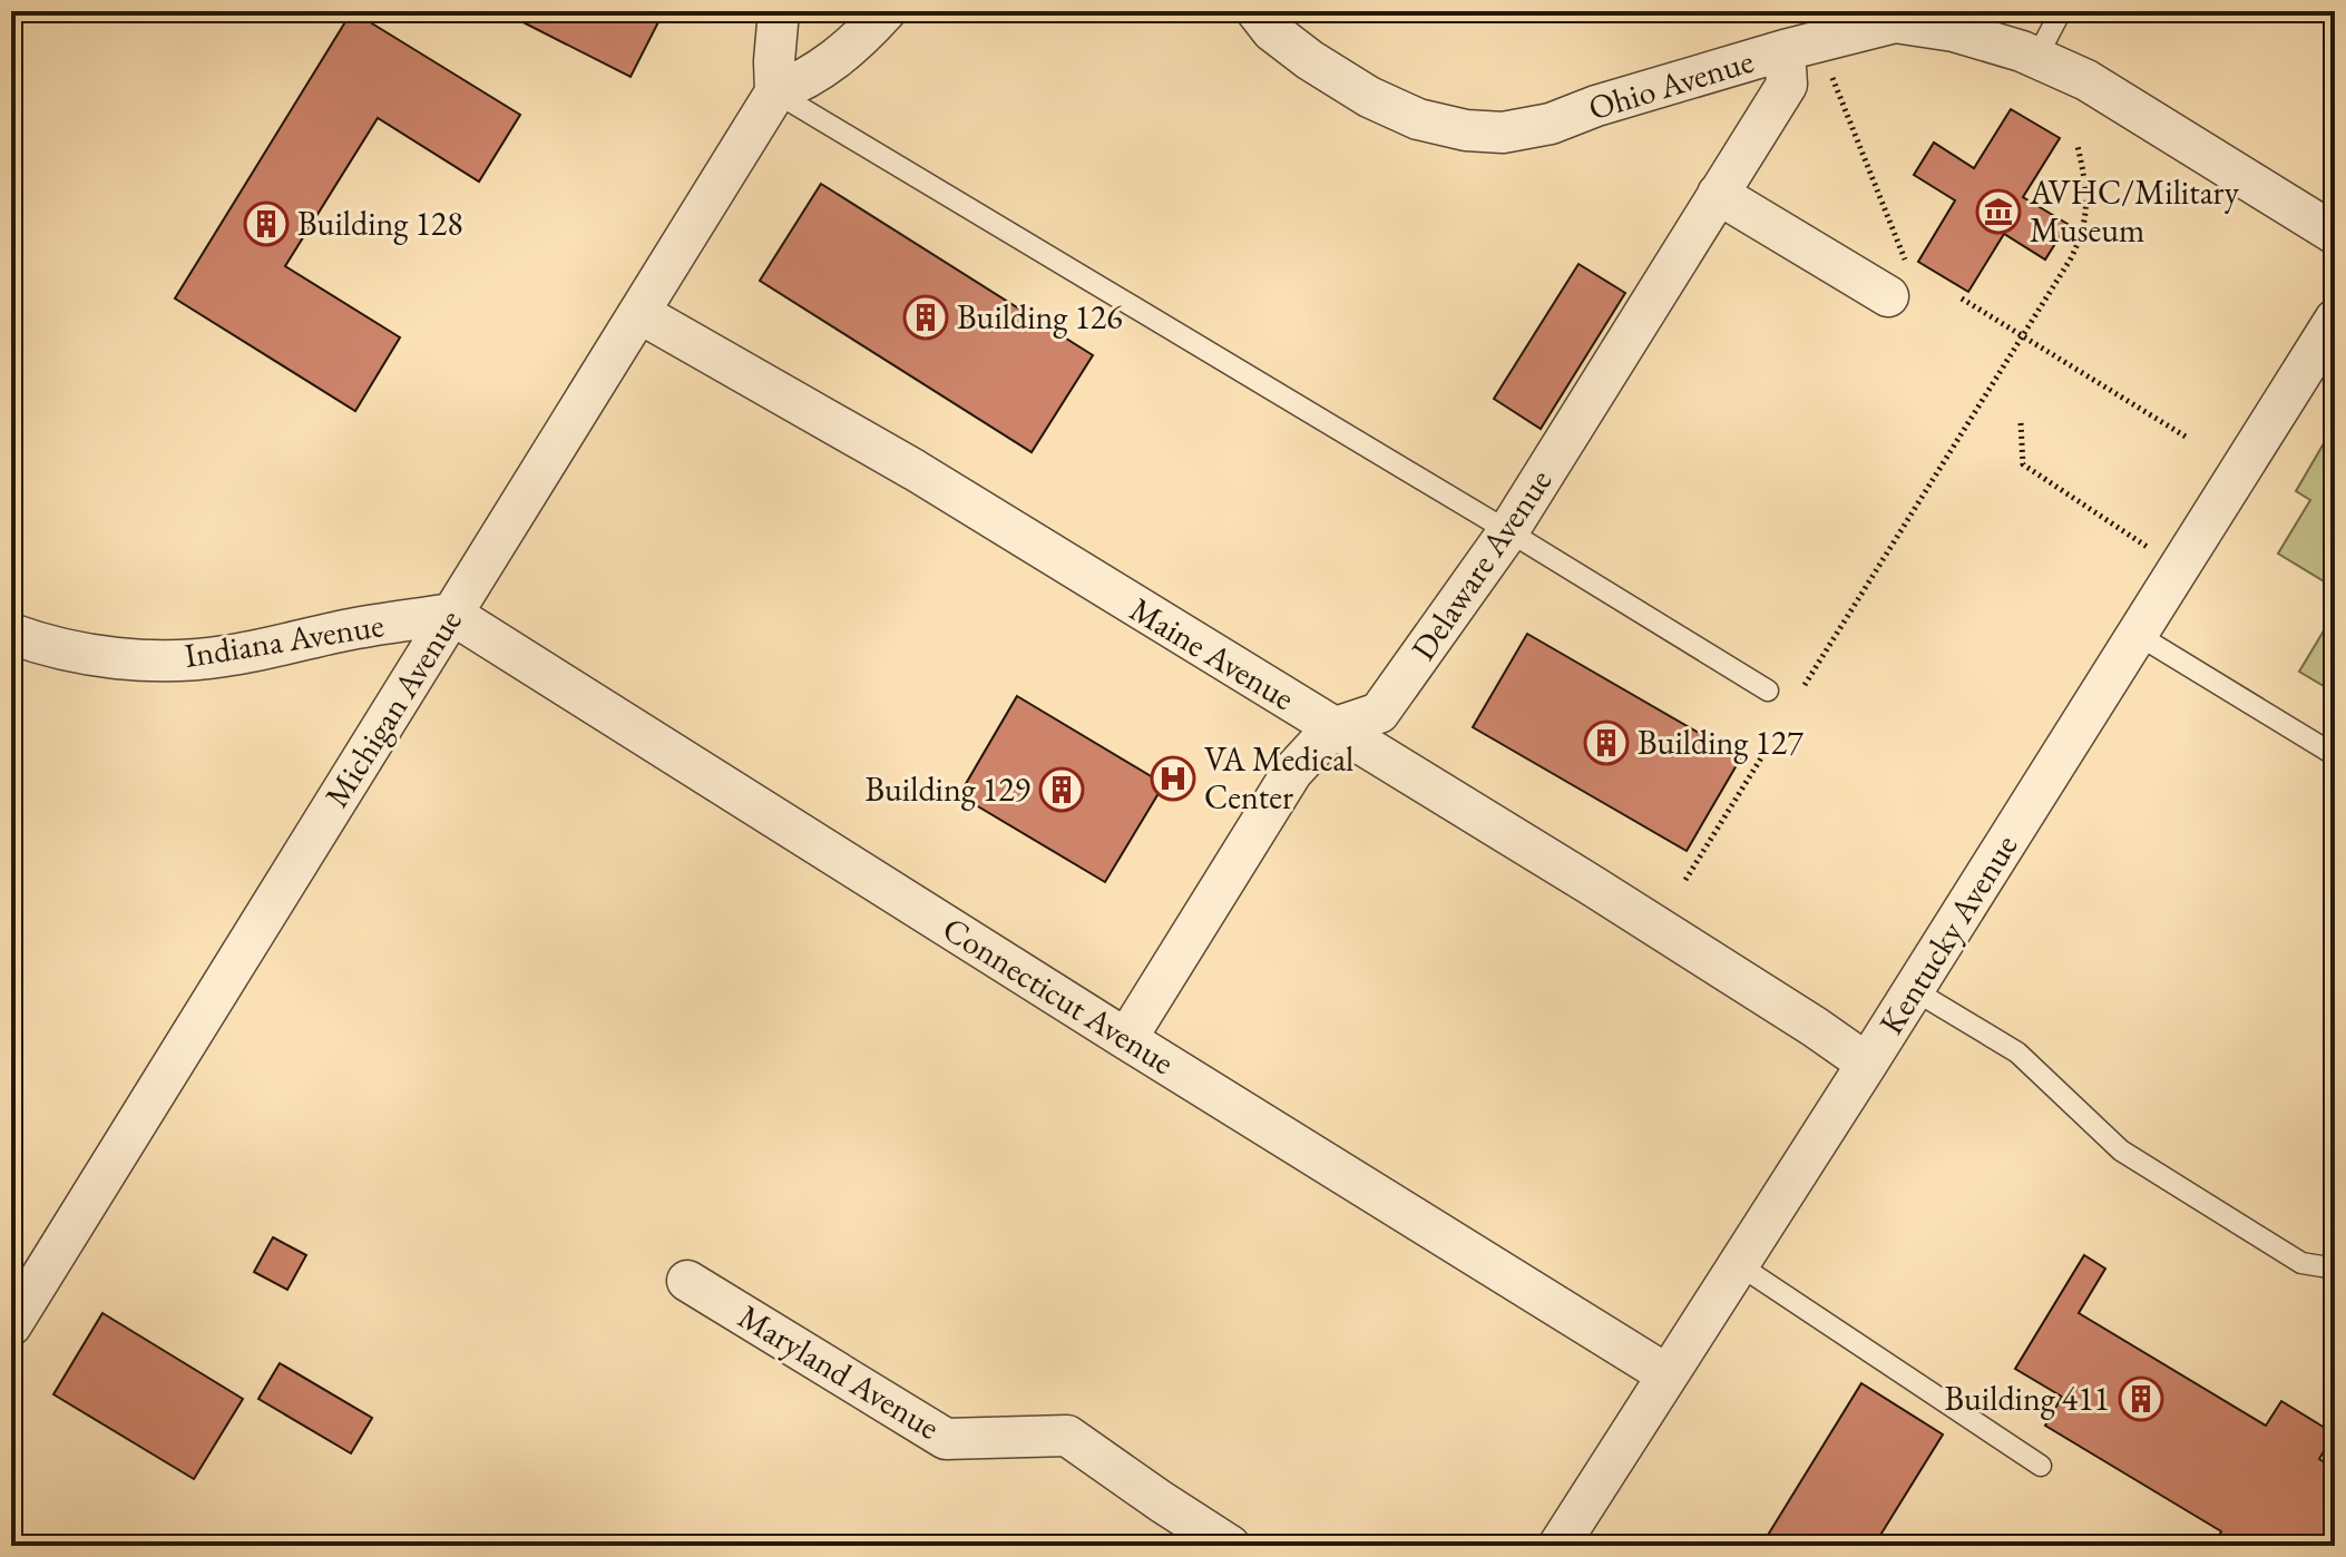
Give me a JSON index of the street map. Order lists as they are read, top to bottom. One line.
{"streets":{"street":["Ohio Avenue","Delaware Avenue","Indiana Avenue","Maine Avenue","Michigan Avenue","Kentucky Avenue","Connecticut Avenue","Maryland Avenue"]},"crossings":[["Ohio Avenue","Delaware Avenue"],["Delaware Avenue","Maine Avenue"],["Delaware Avenue","Connecticut Avenue"],["Indiana Avenue","Michigan Avenue"],["Indiana Avenue","Connecticut Avenue"],["Maine Avenue","Michigan Avenue"],["Maine Avenue","Kentucky Avenue"],["Michigan Avenue","Connecticut Avenue"],["Kentucky Avenue","Connecticut Avenue"]],"places":{"museum":["AVHC/Military Museum"],"building":["Building 128","Building 126","Building 127","Building 129","Building 411"],"hospital":["VA Medical Center"]}}
